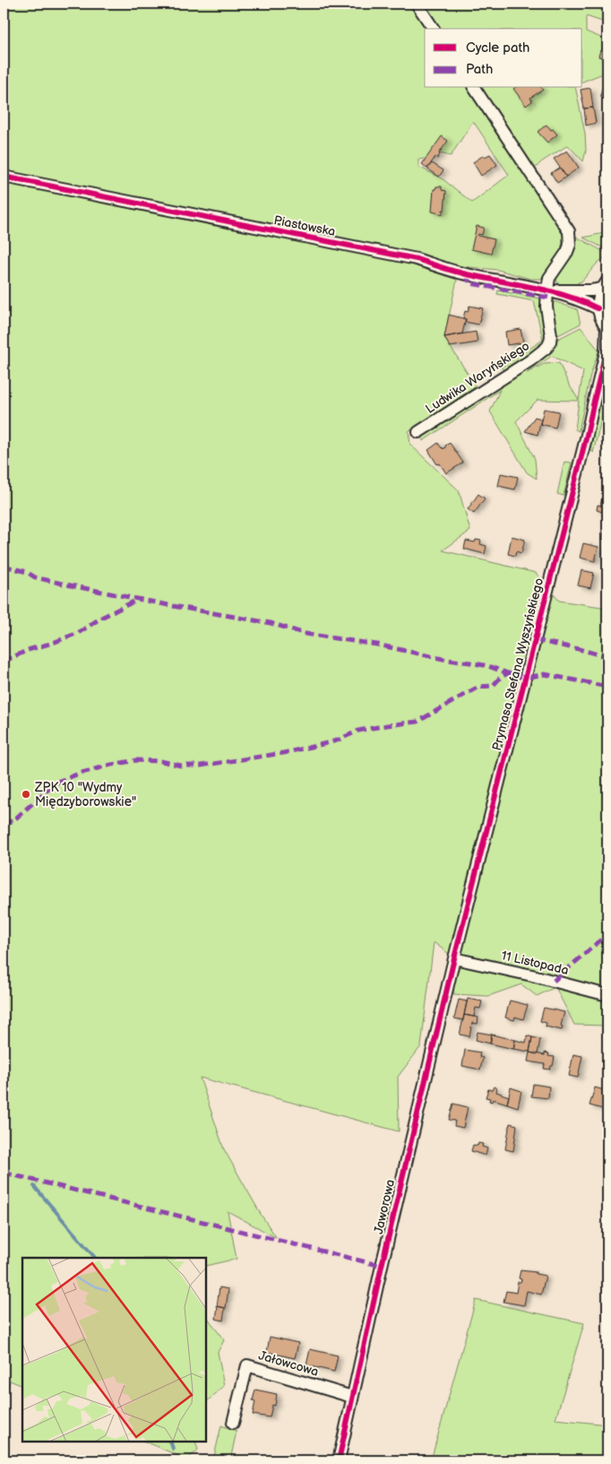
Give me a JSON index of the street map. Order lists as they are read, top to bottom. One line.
{"streets":{"street":["Piastowska","Ludwika Waryńskiego","Prymasa Stefana Wyszyńskiego","11 Listopada","Jaworowa","Jałowcowa"]},"crossings":[["Piastowska","Ludwika Waryńskiego"],["Prymasa Stefana Wyszyńskiego","11 Listopada"],["Prymasa Stefana Wyszyńskiego","Jaworowa"],["11 Listopada","Jaworowa"],["Jaworowa","Jałowcowa"]],"places":["ZPK 10 \"Wydmy Międzyborowskie\""],"legend":["Cycle path","Path"]}
